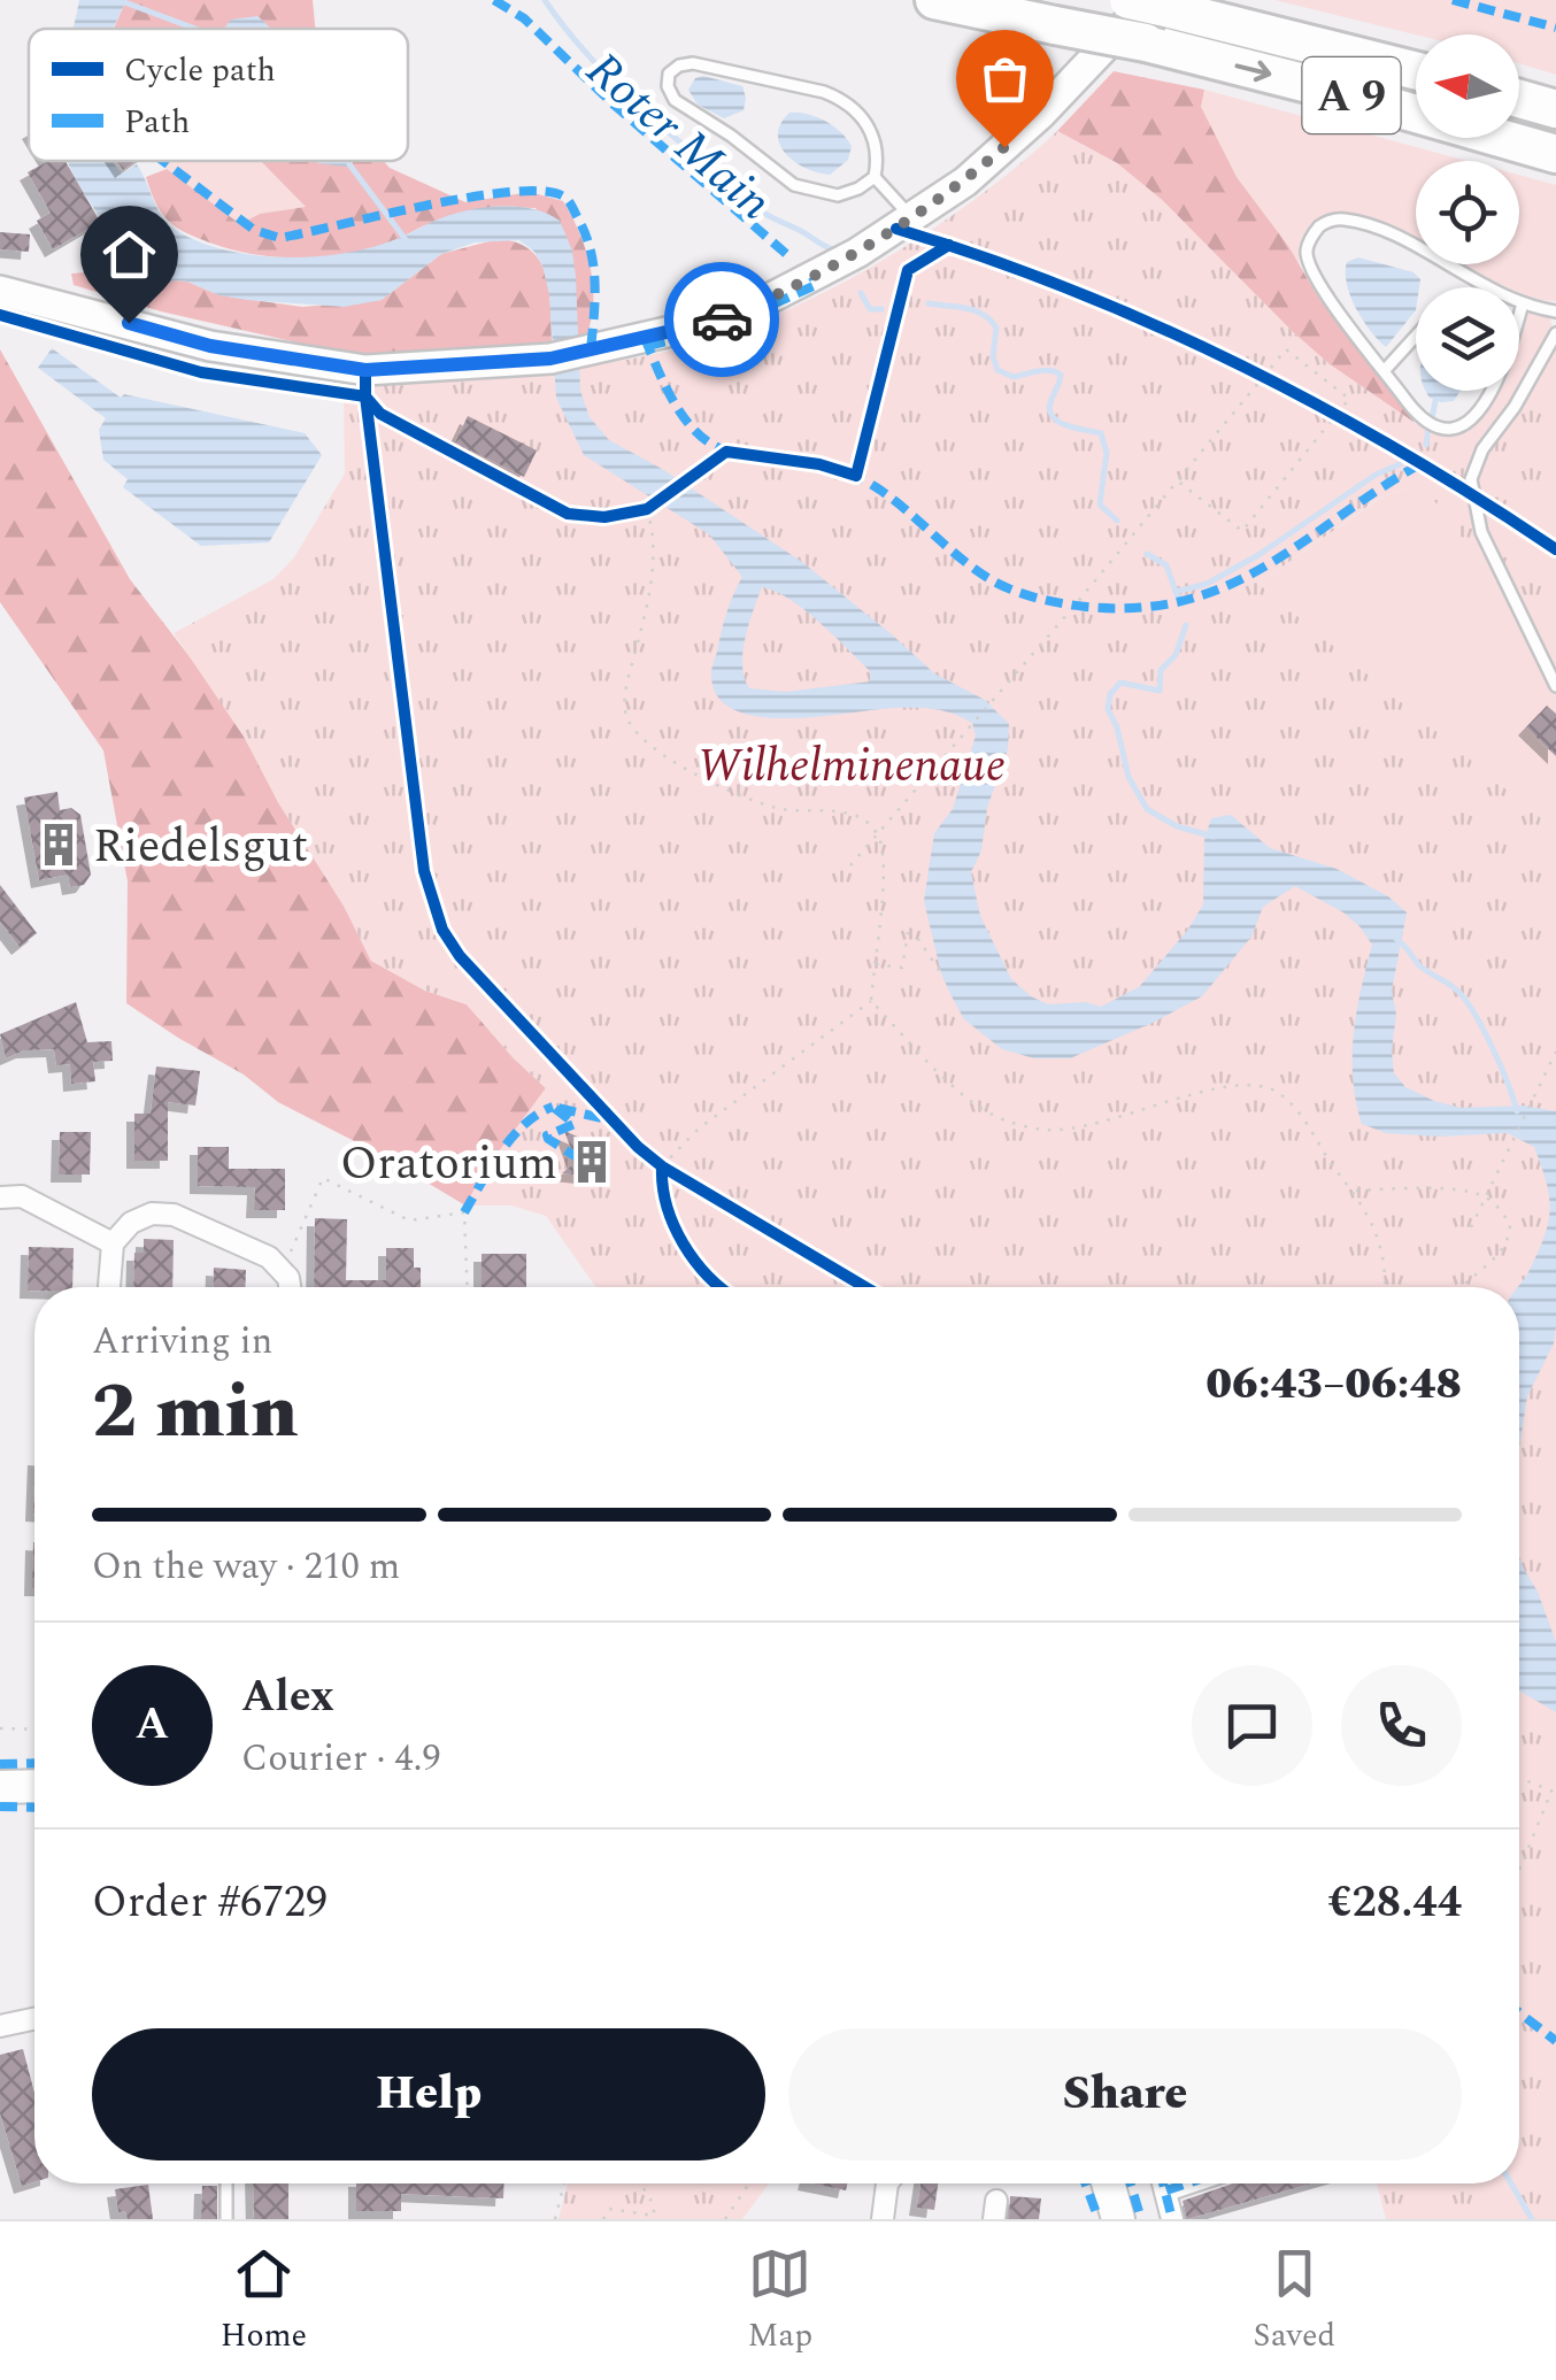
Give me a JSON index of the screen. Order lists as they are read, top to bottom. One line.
{"streets":{"highway":["A 9"]},"water":["Roter Main"],"parks":["Wilhelminenaue"],"places":{"building":["Riedelsgut","Oratorium"]},"legend":["Cycle path","Path"],"north":"left","page":{"heading":["2 min","Arriving in","06:43–06:48"],"panel":["Alex","Courier · 4.9","Order #6729","€28.44"],"bar":"On the way · 210 m","round":"A","buttons":["Help","Share"],"tabs":["Home","Map","Saved"]}}
